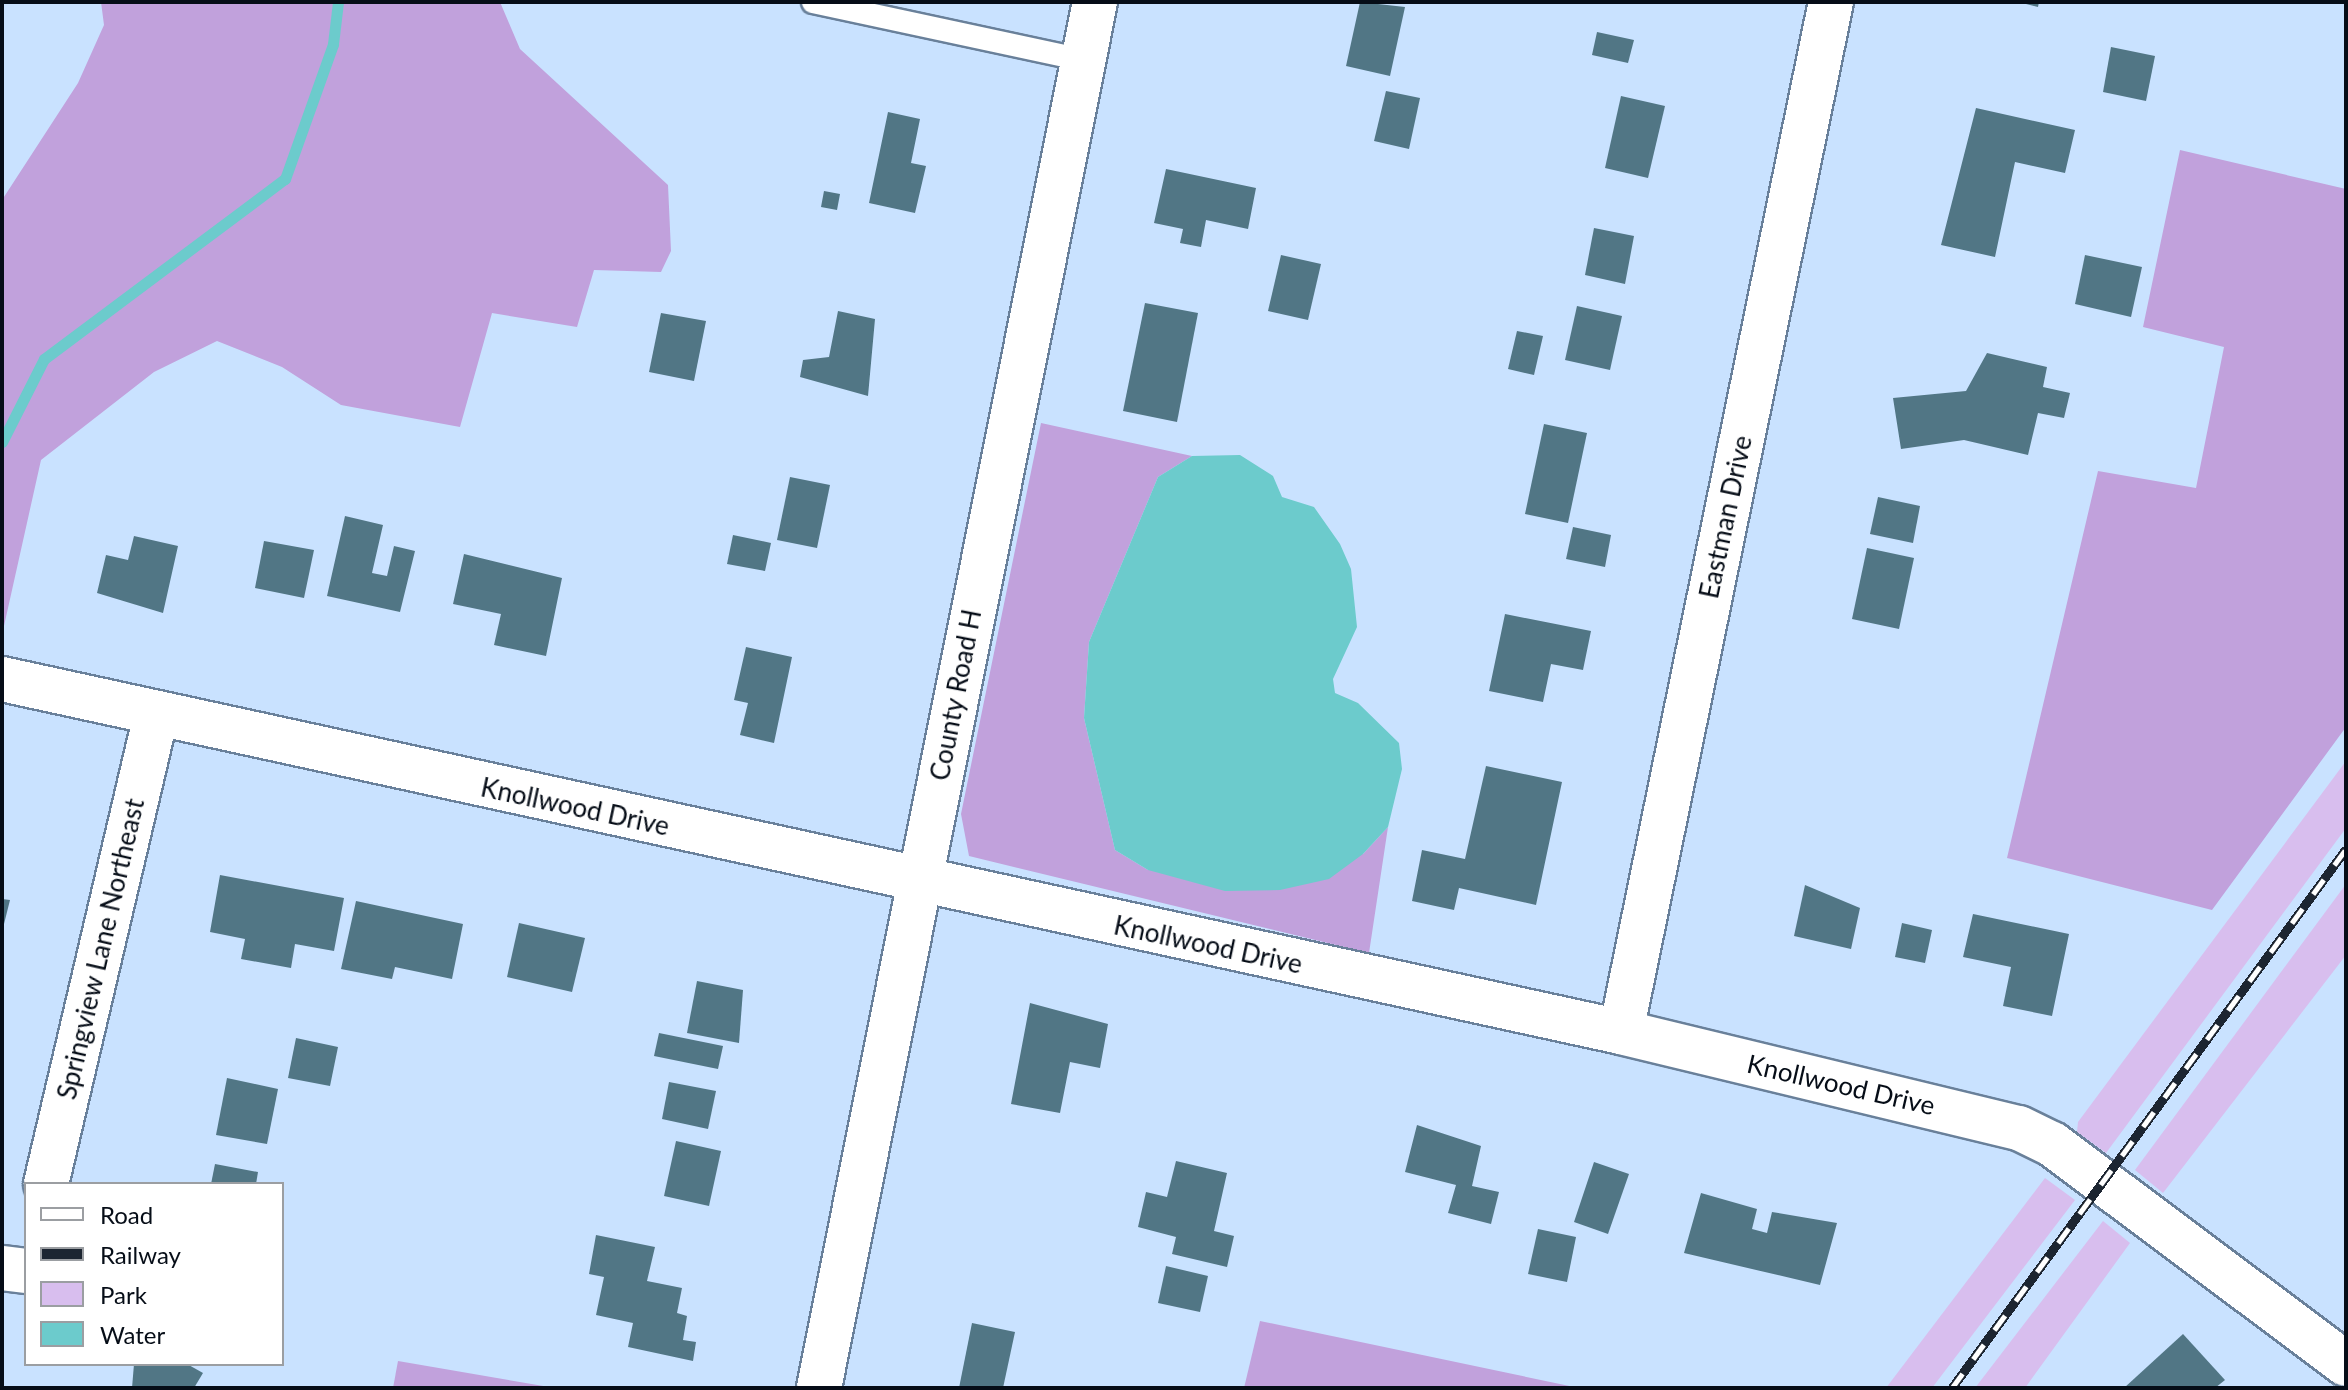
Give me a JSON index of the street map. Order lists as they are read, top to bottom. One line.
{"streets":{"street":["Eastman Drive","County Road H","Knollwood Drive","Springview Lane Northeast"]},"crossings":[["Eastman Drive","Knollwood Drive"],["County Road H","Knollwood Drive"],["Knollwood Drive","Springview Lane Northeast"]],"legend":["Road","Railway","Park","Water"]}
